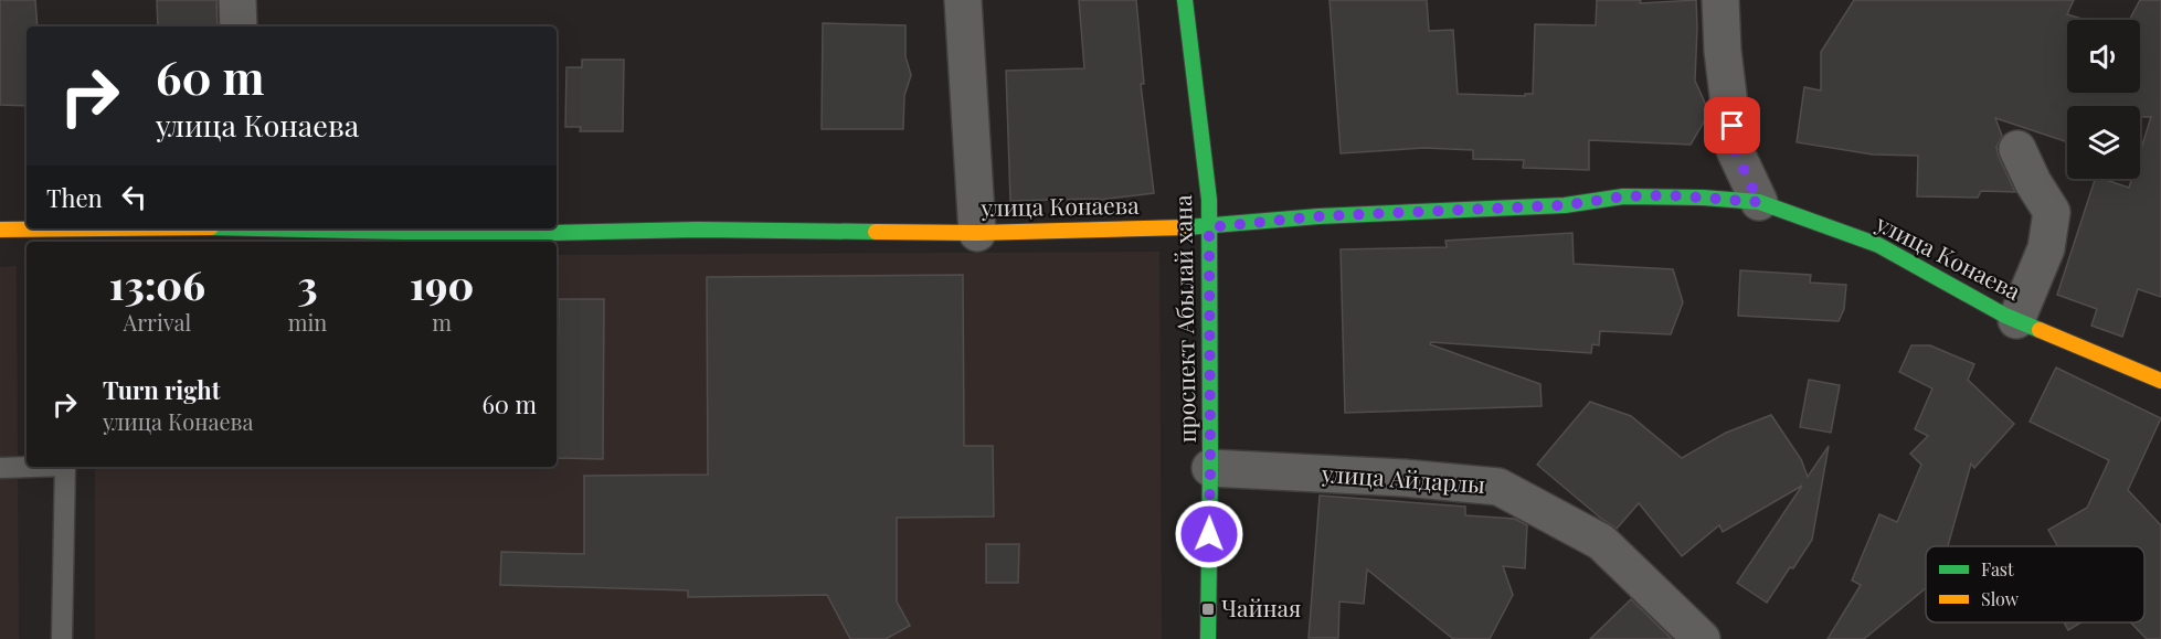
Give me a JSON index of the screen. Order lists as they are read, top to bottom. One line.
{"streets":{"street":["улица Конаева","проспект Абылай хана","улица Айдарлы"]},"crossings":[["улица Конаева","проспект Абылай хана"],["проспект Абылай хана","улица Айдарлы"]],"places":{"transit":["Чайная"]},"legend":["Fast","Slow"],"page":{"turn":["60 m","улица Конаева"],"then":"Then","eta":["13:06","Arrival","3","min","190","m"],"list":[{"name":"Turn right","note":"улица Конаева","value":"60 m"}]}}
